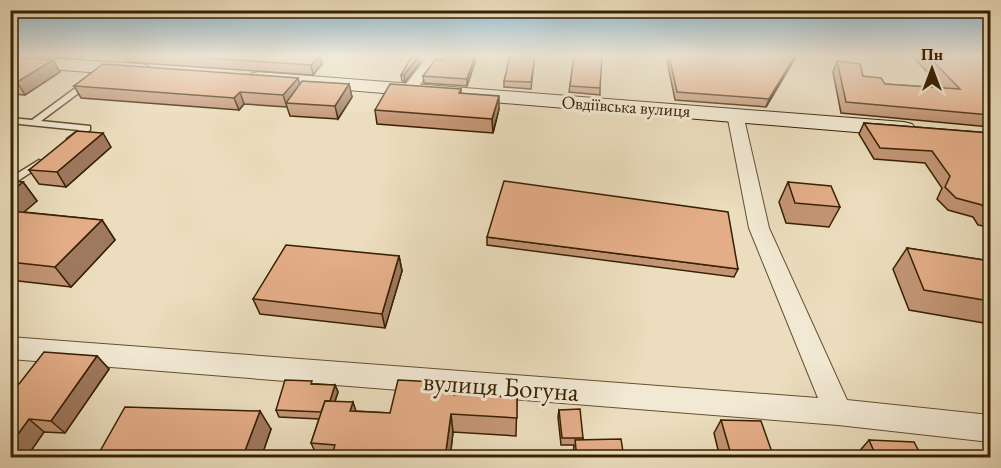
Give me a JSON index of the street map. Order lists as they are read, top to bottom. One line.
{"streets":{"main road":["Овдіївська вулиця"],"street":["вулиця Богуна"]},"north":"top"}
